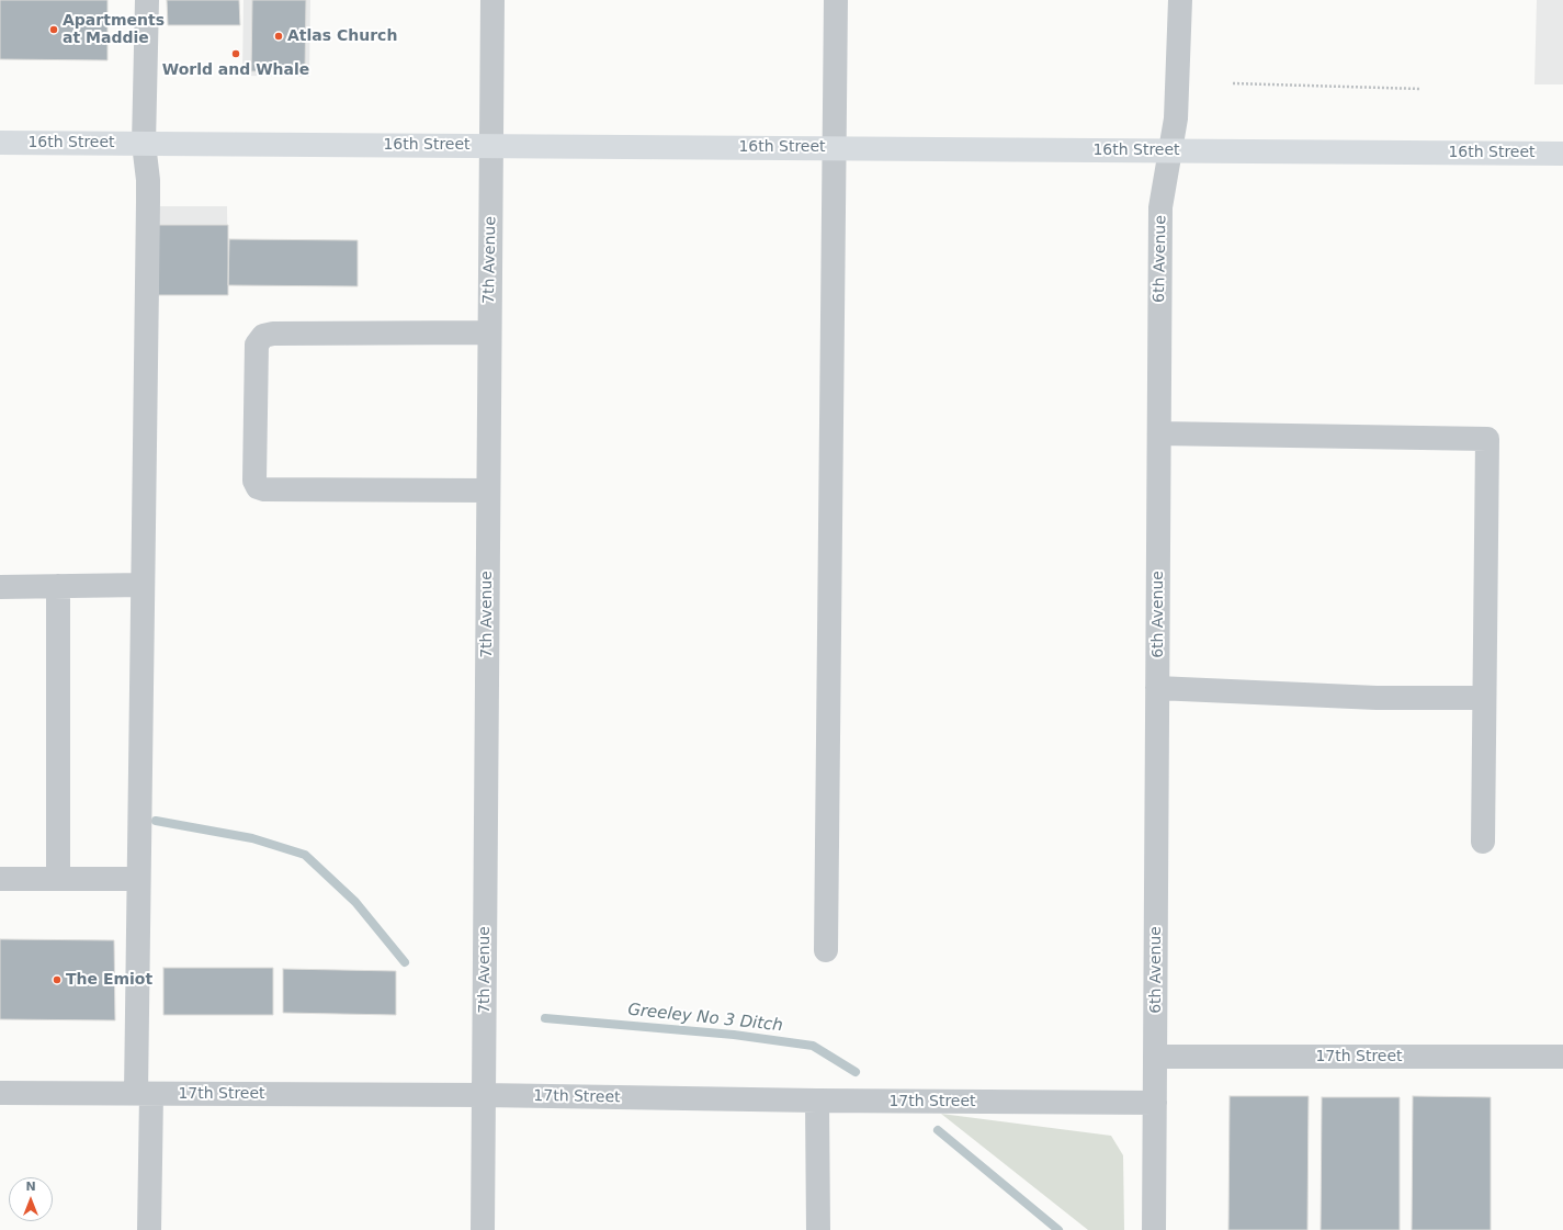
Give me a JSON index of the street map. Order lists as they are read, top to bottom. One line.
{"streets":{"main road":["16th Street"],"street":["6th Avenue","7th Avenue","17th Street"]},"crossings":[["16th Street","6th Avenue"],["16th Street","7th Avenue"],["6th Avenue","17th Street"],["7th Avenue","17th Street"]],"water":["Greeley No 3 Ditch"],"places":["Apartments at Maddie","Atlas Church","World and Whale","The Emiot"],"north":"top"}
